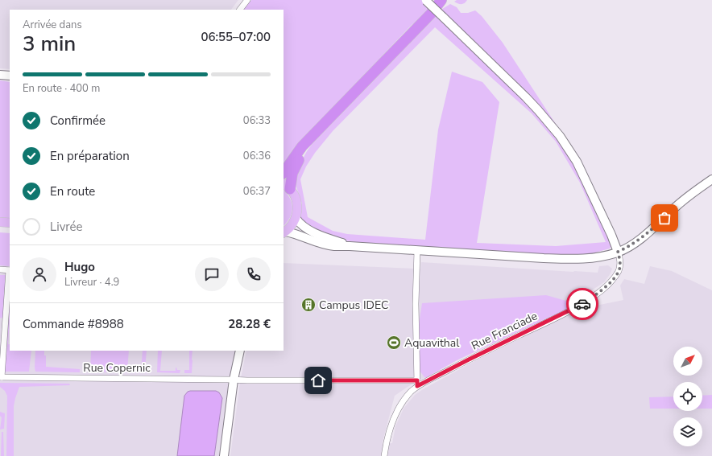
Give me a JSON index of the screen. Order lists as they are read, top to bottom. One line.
{"streets":{"street":["Rue Franciade","Rue Copernic"]},"crossings":[["Rue Franciade","Rue Copernic"]],"places":{"building":["Campus IDEC"],"sports":["Aquavithal"]},"north":"top right","page":{"heading":["3 min","Arrivée dans","06:55–07:00"],"panel":["Hugo","Livreur · 4.9","Commande #8988","28.28 €"],"bar":"En route · 400 m","list":[["Confirmée","06:33"],["En préparation","06:36"],["En route","06:37"],"Livrée"]}}
